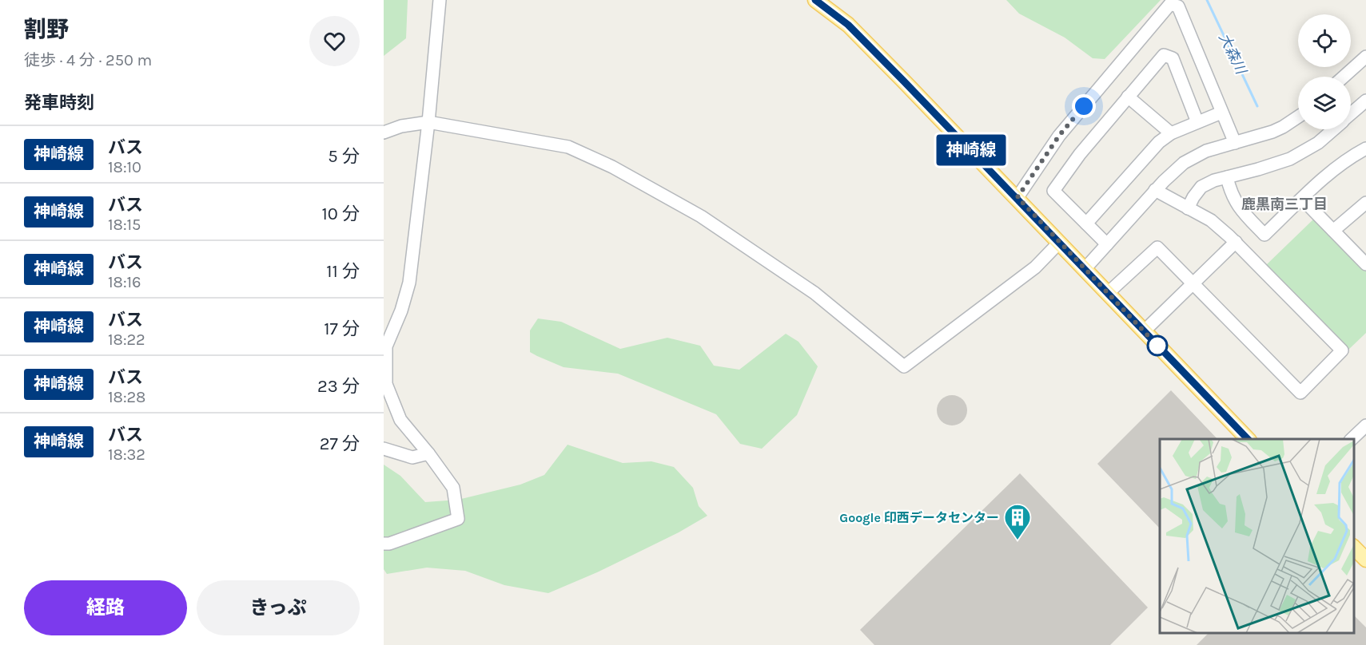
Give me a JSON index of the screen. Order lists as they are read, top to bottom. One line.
{"districts":["鹿黒南三丁目"],"water":["大森川"],"places":{"building":["Google 印西データセンター"]},"lines":["bus line 神崎線"],"page":{"heading":[["割野","徒歩 · 4 分 · 250 m"],"発車時刻"],"on_map":"神崎線","list":[{"mark":"神崎線","name":"バス","note":"18:10","value":"5 分"},{"mark":"神崎線","name":"バス","note":"18:15","value":"10 分"},{"mark":"神崎線","name":"バス","note":"18:16","value":"11 分"},{"mark":"神崎線","name":"バス","note":"18:22","value":"17 分"},{"mark":"神崎線","name":"バス","note":"18:28","value":"23 分"},{"mark":"神崎線","name":"バス","note":"18:32","value":"27 分"}],"buttons":["経路","きっぷ"]}}
